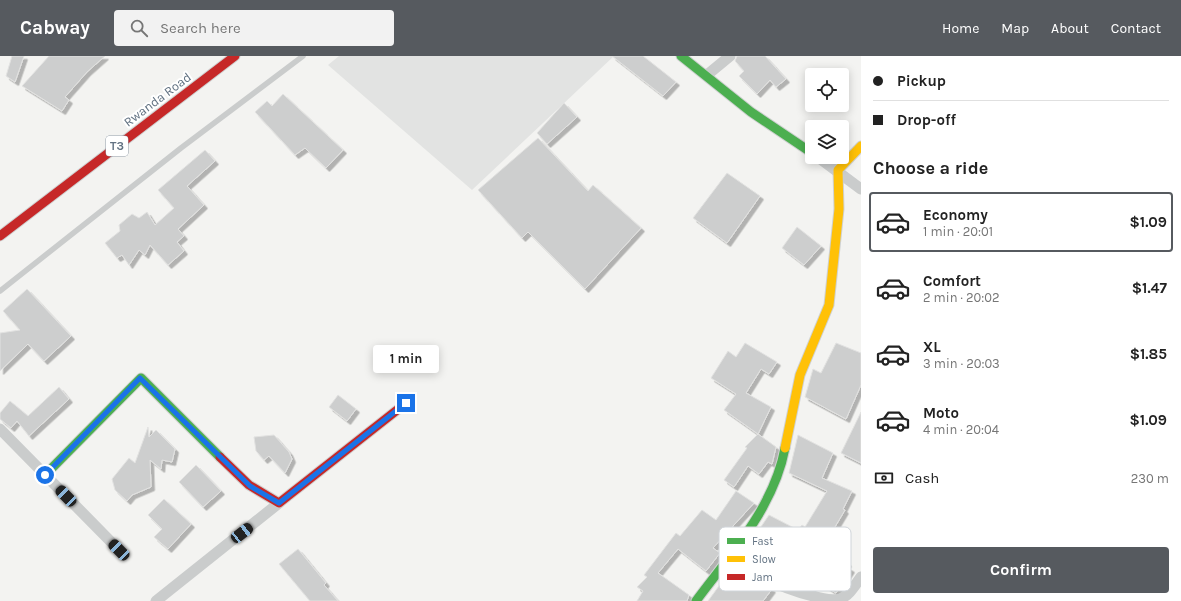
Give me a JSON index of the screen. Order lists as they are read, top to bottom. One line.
{"streets":{"main road":["Rwanda Road","T3"]},"legend":["Fast","Slow","Jam"],"page":{"header":"Cabway","search":"Search here","nav":["Home","Map","About","Contact"],"banner":["Pickup","Drop-off"],"heading":"Choose a ride","list":[{"name":"Economy","note":"1 min · 20:01","value":"$1.09"},{"name":"Comfort","note":"2 min · 20:02","value":"$1.47"},{"name":"XL","note":"3 min · 20:03","value":"$1.85"},{"name":"Moto","note":"4 min · 20:04","value":"$1.09"}],"bubble":"1 min","pay":["Cash","230 m"],"buttons":"Confirm"}}
